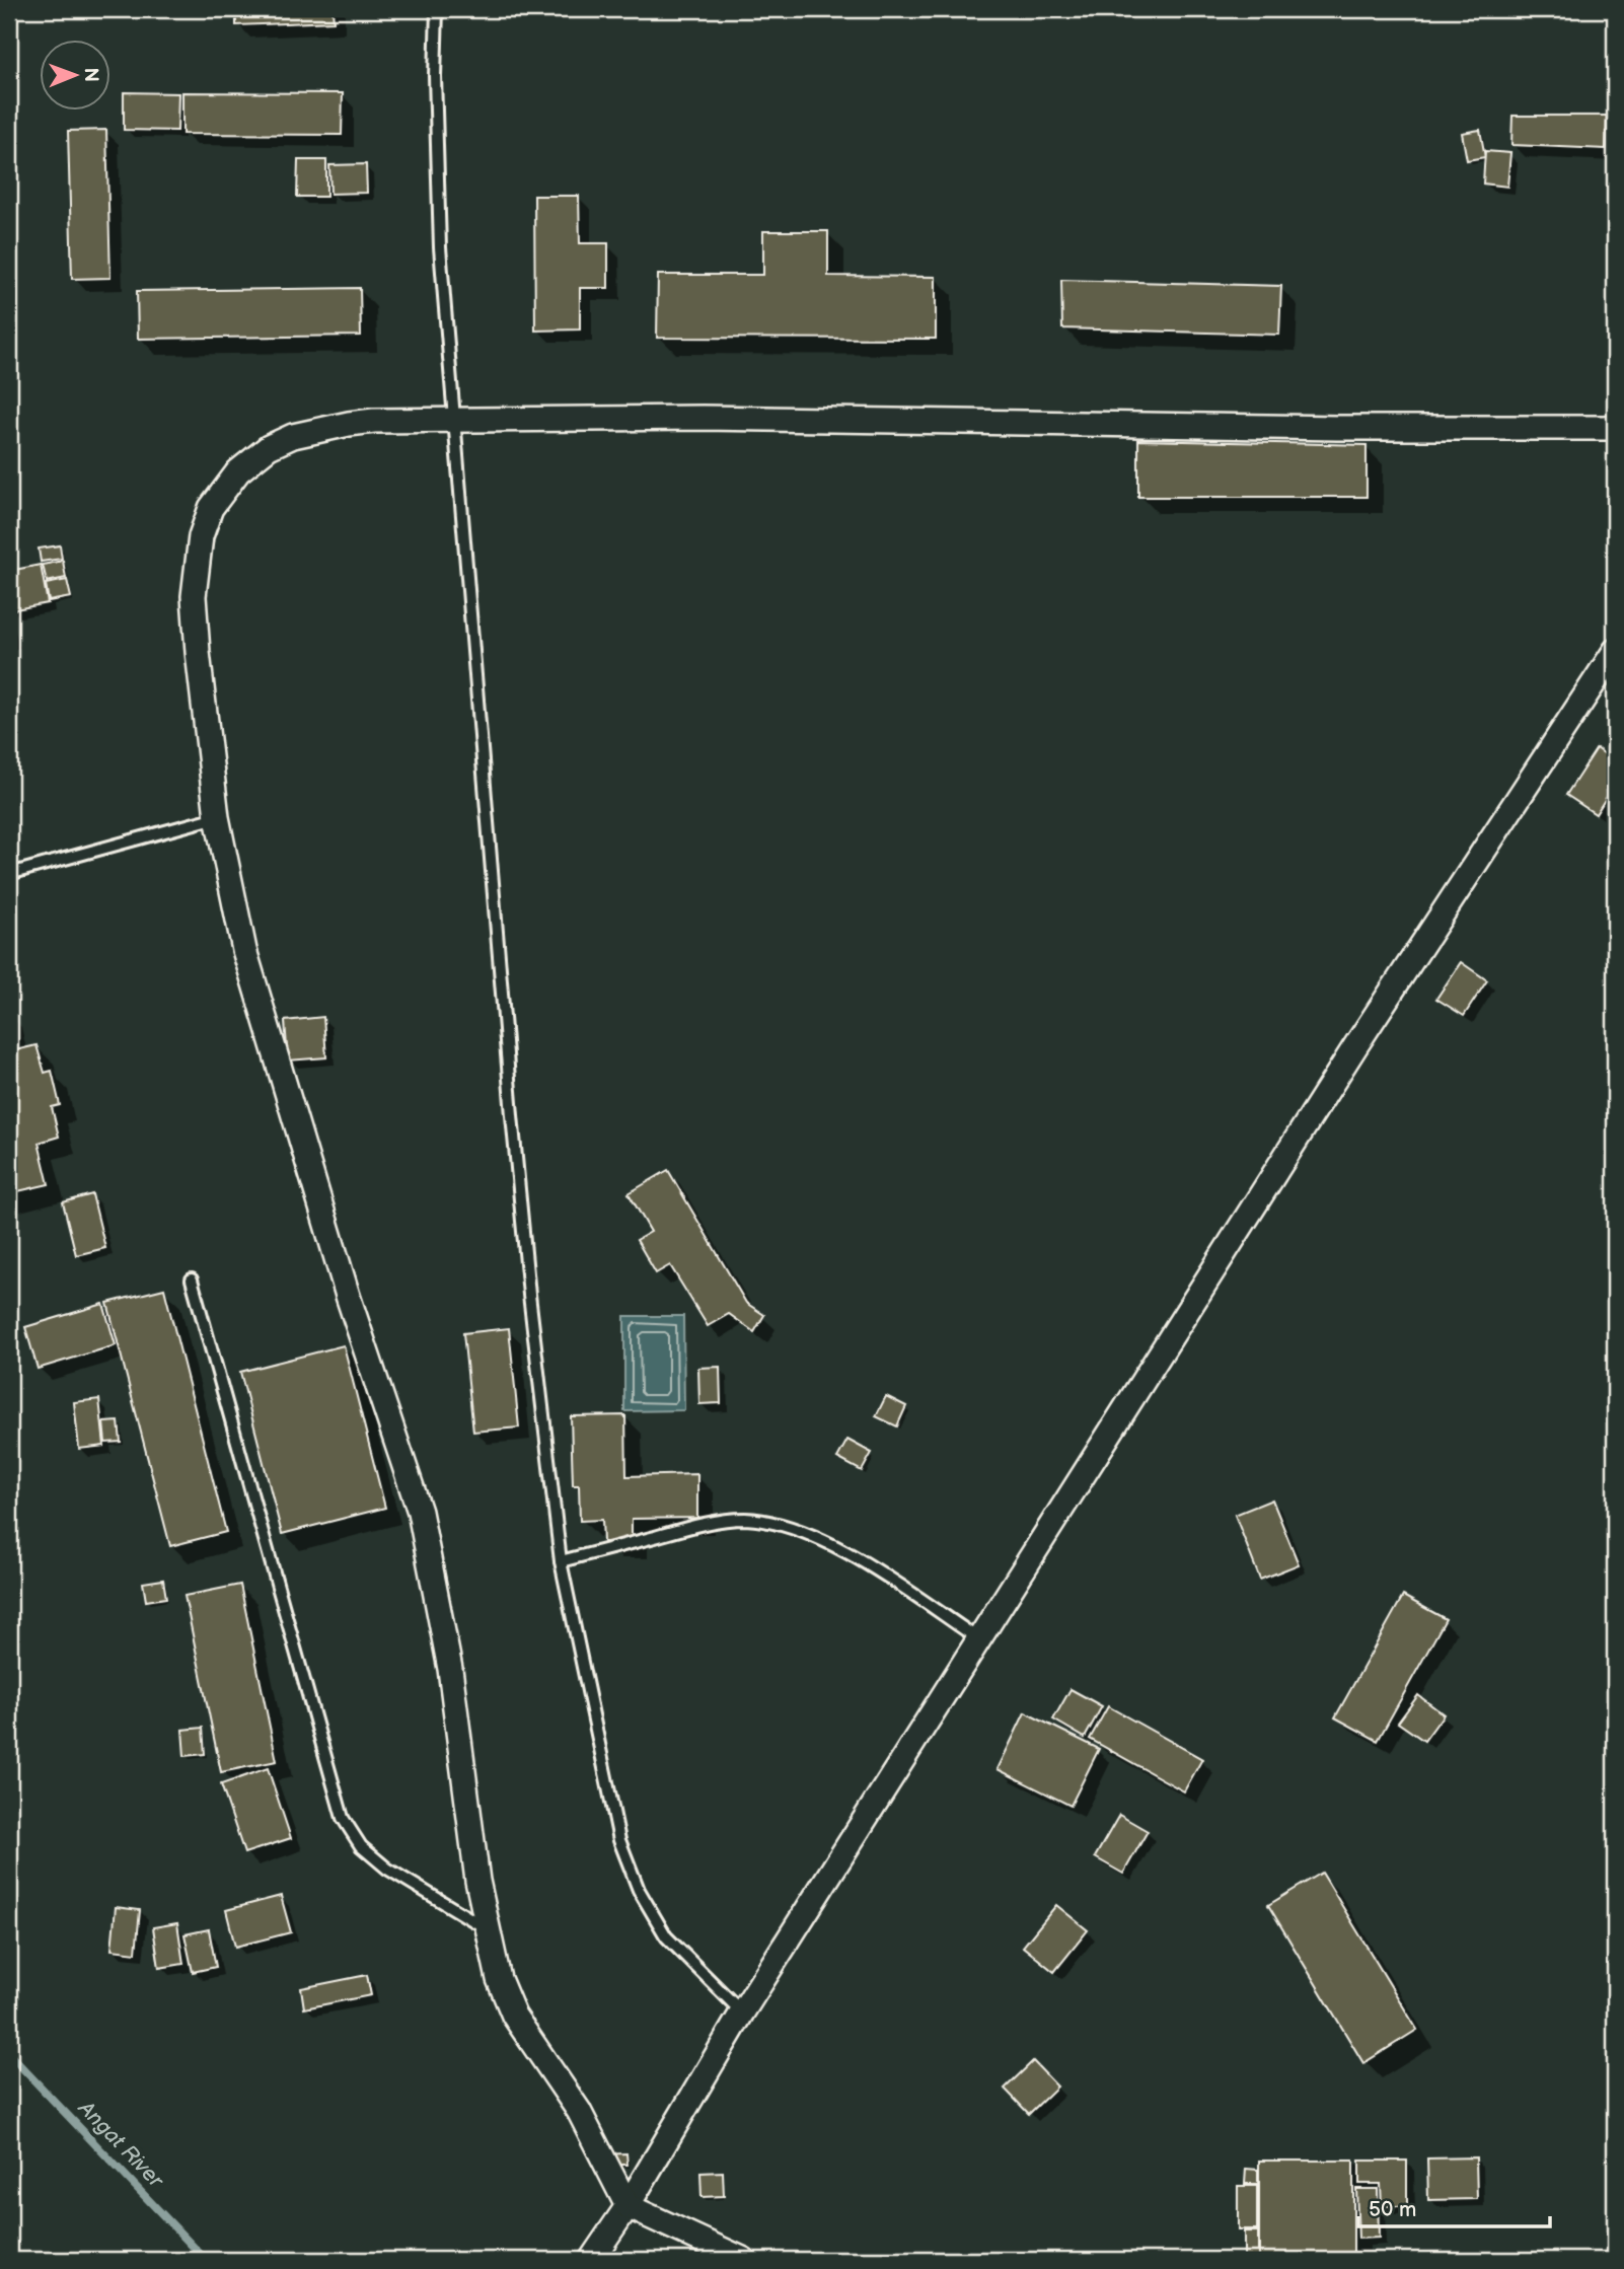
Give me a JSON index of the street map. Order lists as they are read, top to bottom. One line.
{"water":["Angat River"],"scale_bar":"50 m","north":"right"}
